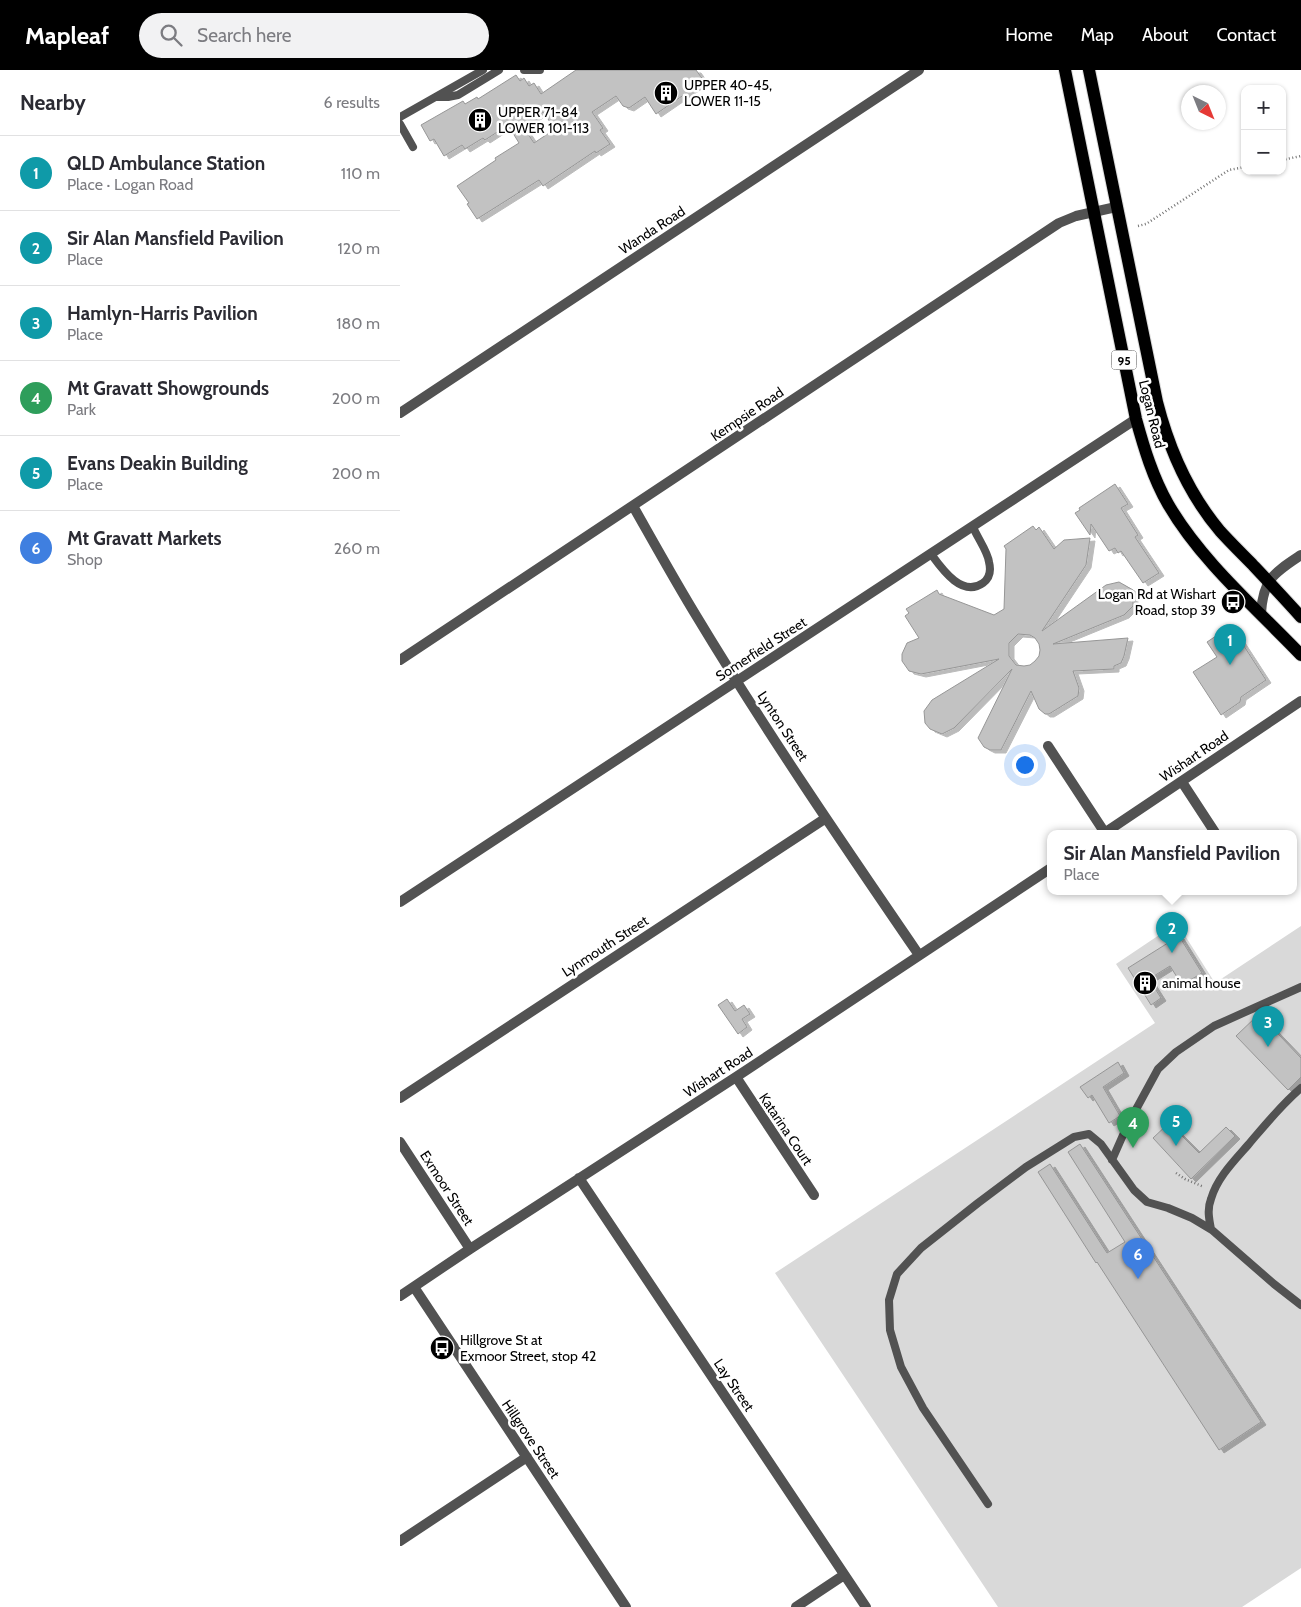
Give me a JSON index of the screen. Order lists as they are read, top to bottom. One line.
{"streets":{"main road":["95","Logan Road"],"street":["Wanda Road","Kempsie Road","Somerfield Street","Lynton Street","Wishart Road","Lynmouth Street","Katarina Court","Exmoor Street","Lay Street","Hillgrove Street"]},"crossings":[["Kempsie Road","Logan Road"],["Kempsie Road","Lynton Street"],["Logan Road","Somerfield Street"],["Somerfield Street","Lynton Street"],["Lynton Street","Wishart Road"],["Lynton Street","Lynmouth Street"],["Wishart Road","Katarina Court"],["Wishart Road","Exmoor Street"],["Wishart Road","Lay Street"],["Wishart Road","Hillgrove Street"]],"places":{"building":["UPPER 40-45, LOWER 11-15","UPPER 71-84 LOWER 101-113","animal house"],"bus stop":["Logan Rd at Wishart Road, stop 39","Hillgrove St at Exmoor Street, stop 42"]},"north":"bottom right","page":{"header":"Mapleaf","search":"Search here","nav":["Home","Map","About","Contact"],"heading":["Nearby","6 results"],"map_buttons":["+","−"],"list":[{"mark":"1","name":"QLD Ambulance Station","note":"Place · Logan Road","value":"110 m"},{"mark":"2","name":"Sir Alan Mansfield Pavilion","note":"Place","value":"120 m"},{"mark":"3","name":"Hamlyn-Harris Pavilion","note":"Place","value":"180 m"},{"mark":"4","name":"Mt Gravatt Showgrounds","note":"Park","value":"200 m"},{"mark":"5","name":"Evans Deakin Building","note":"Place","value":"200 m"},{"mark":"6","name":"Mt Gravatt Markets","note":"Shop","value":"260 m"}],"pins":["1","2","3","5","4","6"],"popup":["Sir Alan Mansfield Pavilion","Place"]}}
